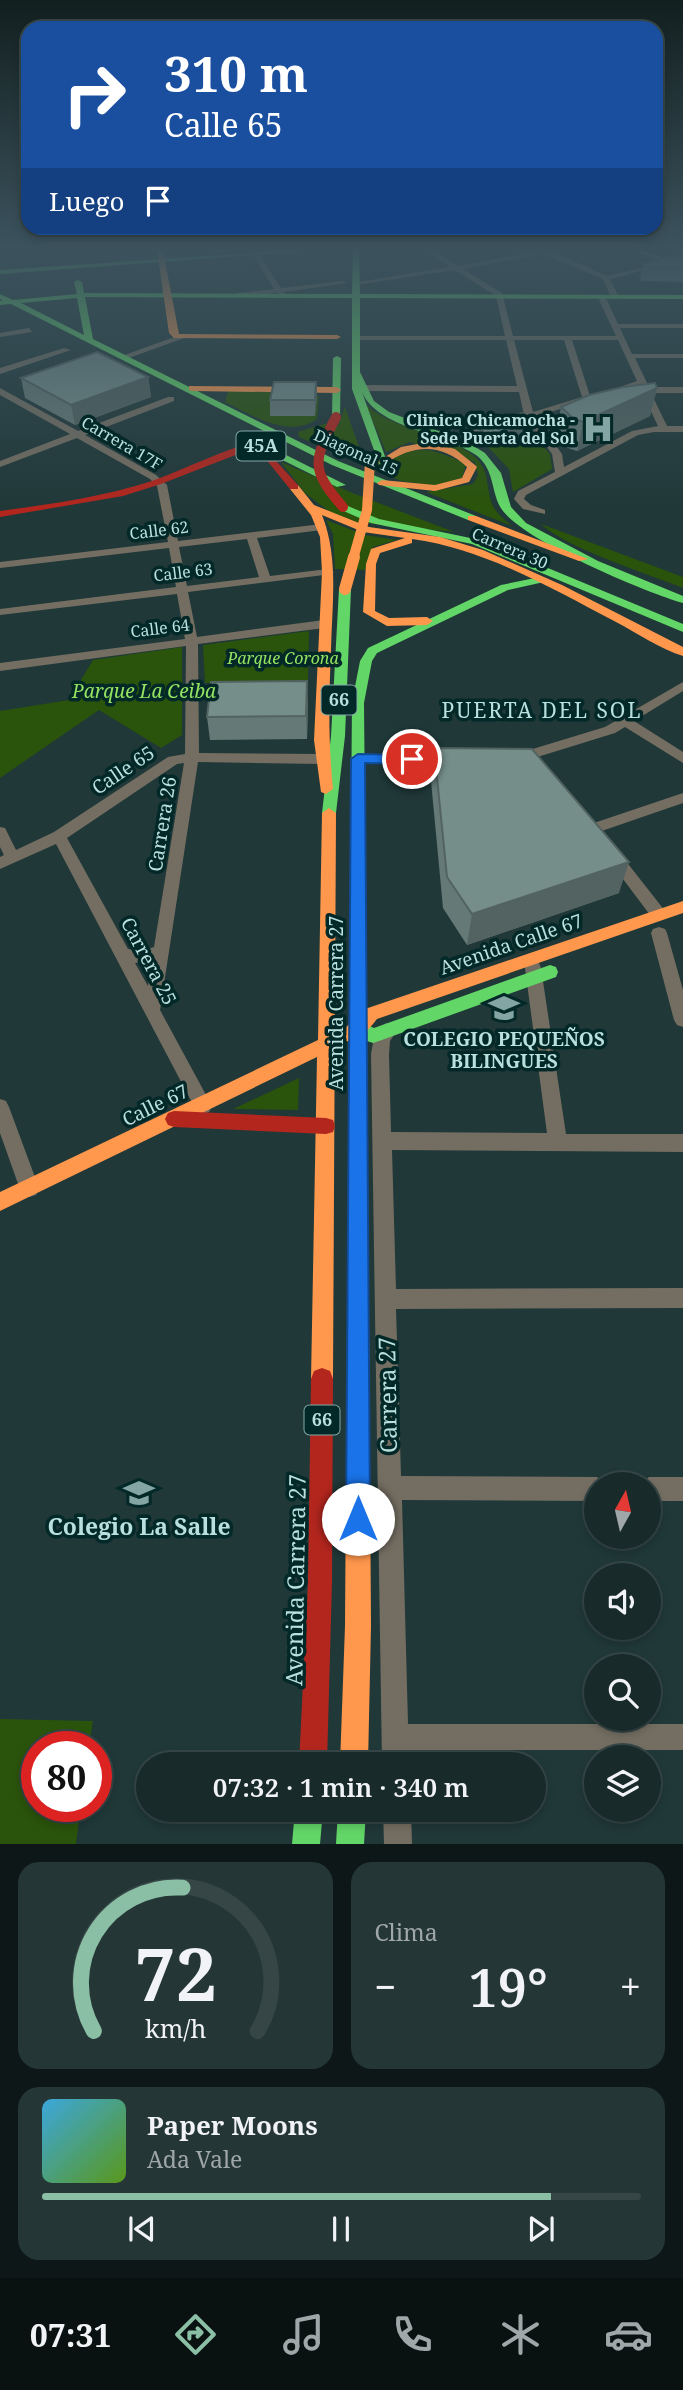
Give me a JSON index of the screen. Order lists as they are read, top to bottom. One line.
{"streets":{"main road":["45A","Diagonal 15","Carrera 30","Calle 63","66","Avenida Calle 67","Avenida Carrera 27","Calle 67"],"street":["Carrera 17F","Calle 62","Calle 64","Calle 65","Carrera 26","Carrera 25","Carrera 27"]},"crossings":[["Carrera 17F","Calle 62"],["Carrera 17F","Calle 63"],["Carrera 17F","Calle 64"],["Carrera 17F","Carrera 26"],["45A","Diagonal 15"],["Diagonal 15","Carrera 30"],["Calle 62","Avenida Carrera 27"],["Carrera 30","Avenida Carrera 27"],["Calle 63","Avenida Carrera 27"],["Calle 64","Carrera 26"],["Calle 64","Avenida Carrera 27"],["Calle 65","Carrera 26"],["Calle 65","Carrera 25"],["Calle 65","Avenida Carrera 27"],["Carrera 26","Carrera 25"],["Avenida Calle 67","Avenida Carrera 27"],["Avenida Calle 67","Calle 67"],["Avenida Calle 67","Carrera 27"],["Carrera 25","Calle 67"],["Avenida Carrera 27","Calle 67"]],"districts":["PUERTA DEL SOL"],"parks":["Parque Corona","Parque La Ceiba"],"places":{"hospital":["Clinica Chicamocha - Sede Puerta del Sol"],"school or university":["COLEGIO PEQUEÑOS BILINGUES","Colegio La Salle"]},"north":"top","page":{"turn":["310 m","Calle 65"],"then":"Luego","limit":"80","trip":"07:32 · 1 min · 340 m","tile":"Clima","heat":["−","19°","+"],"song":["Paper Moons","Ada Vale"],"tabs":"07:31","gauge":["72","km/h"]}}
